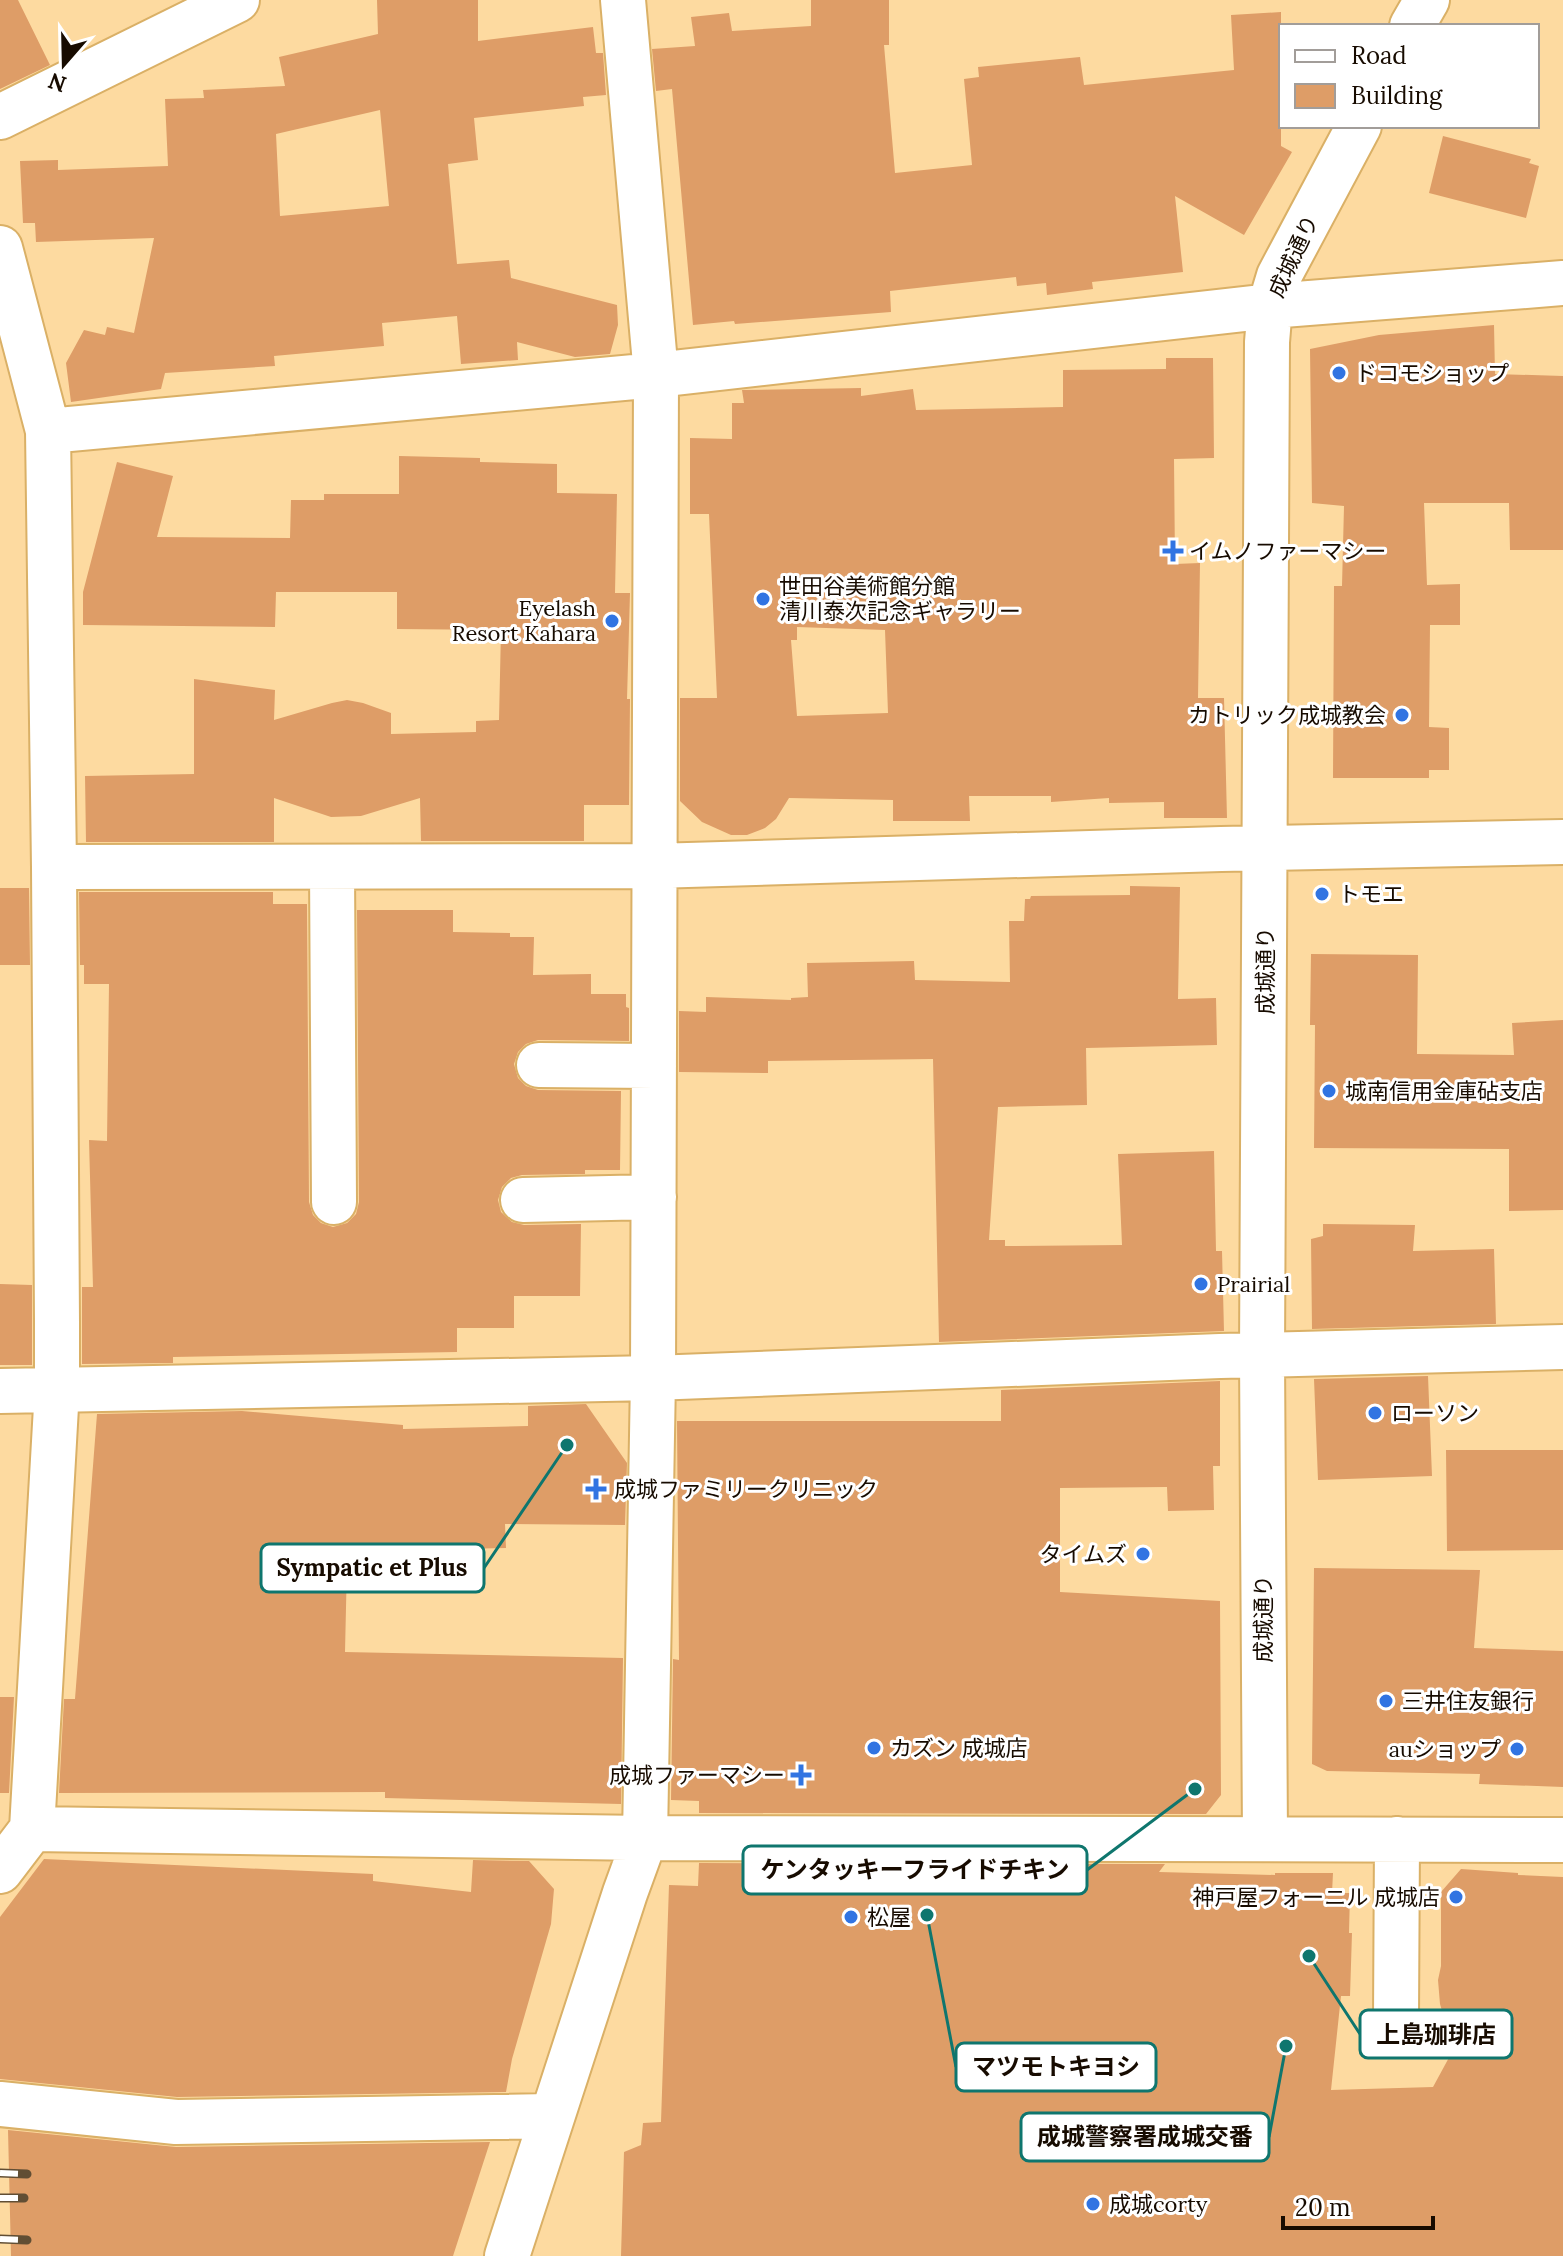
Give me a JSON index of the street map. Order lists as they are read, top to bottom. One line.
{"streets":{"street":["成城通り"]},"places":{"other":["ドコモショップ","世田谷美術館分館 清川泰次記念ギャラリー","Eyelash Resort Kahara","カトリック成城教会","トモエ","城南信用金庫砧支店","Prairial","ローソン","Sympatic et Plus","タイムズ","三井住友銀行","カズン 成城店","auショップ","ケンタッキーフライドチキン","神戸屋フォーニル 成城店","マツモトキヨシ","松屋","上島珈琲店","成城警察署成城交番","成城corty"],"health":["イムノファーマシー","成城ファミリークリニック","成城ファーマシー"]},"legend":["Road","Building"],"scale_bar":"20 m","north":"bottom"}
